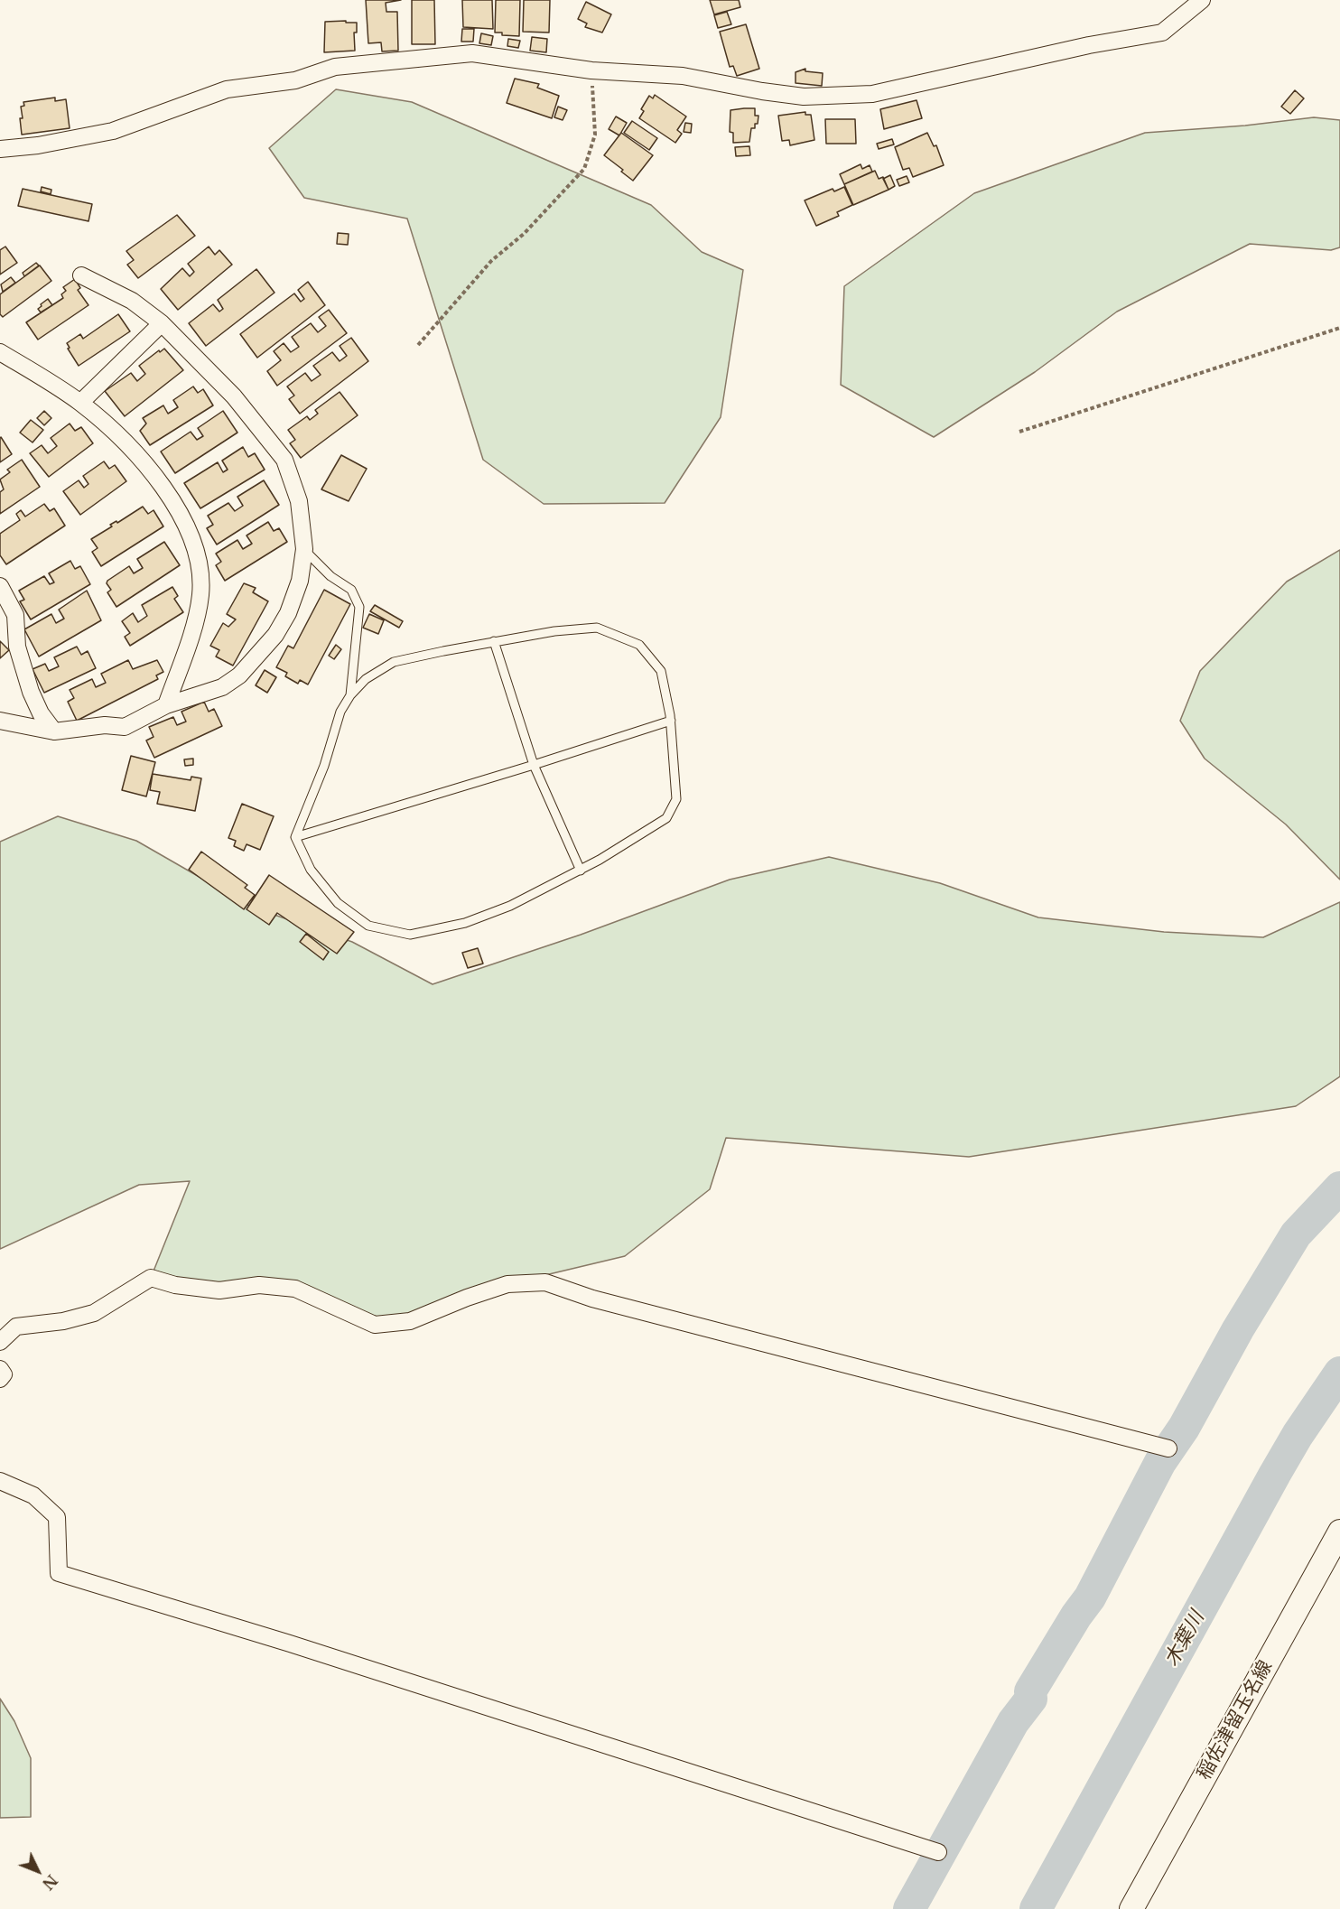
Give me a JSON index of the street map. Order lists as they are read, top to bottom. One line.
{"streets":{"main road":["稲佐津留玉名線"]},"water":["木葉川"],"north":"bottom right"}
